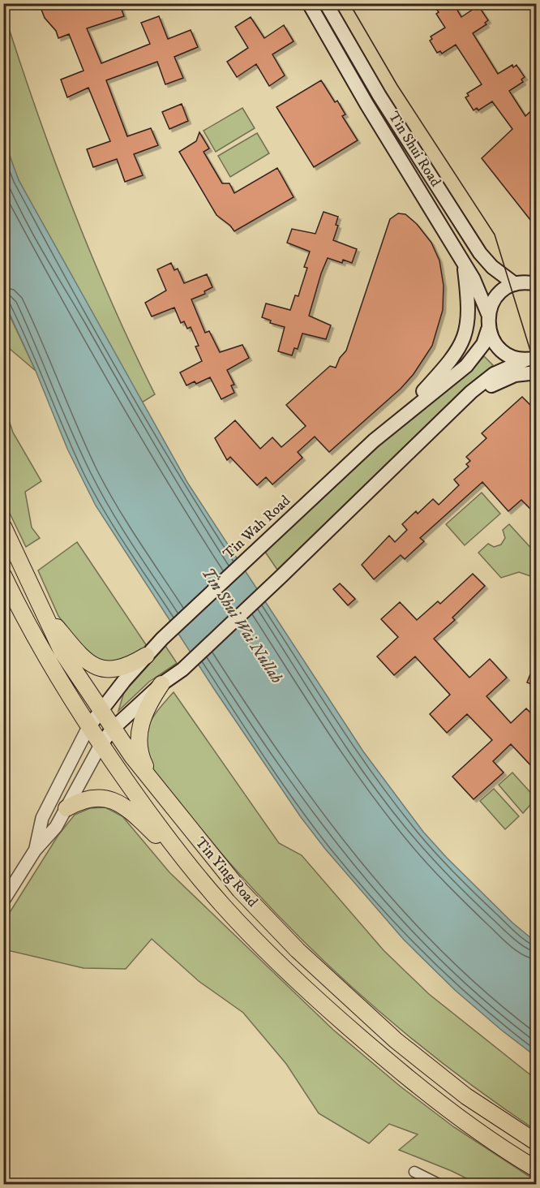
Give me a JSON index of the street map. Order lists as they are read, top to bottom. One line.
{"streets":{"main road":["Tin Shui Road","Tin Wah Road","Tin Ying Road"]},"crossings":[["Tin Wah Road","Tin Ying Road"]],"water":["Tin Shui Wai Nullah"]}
